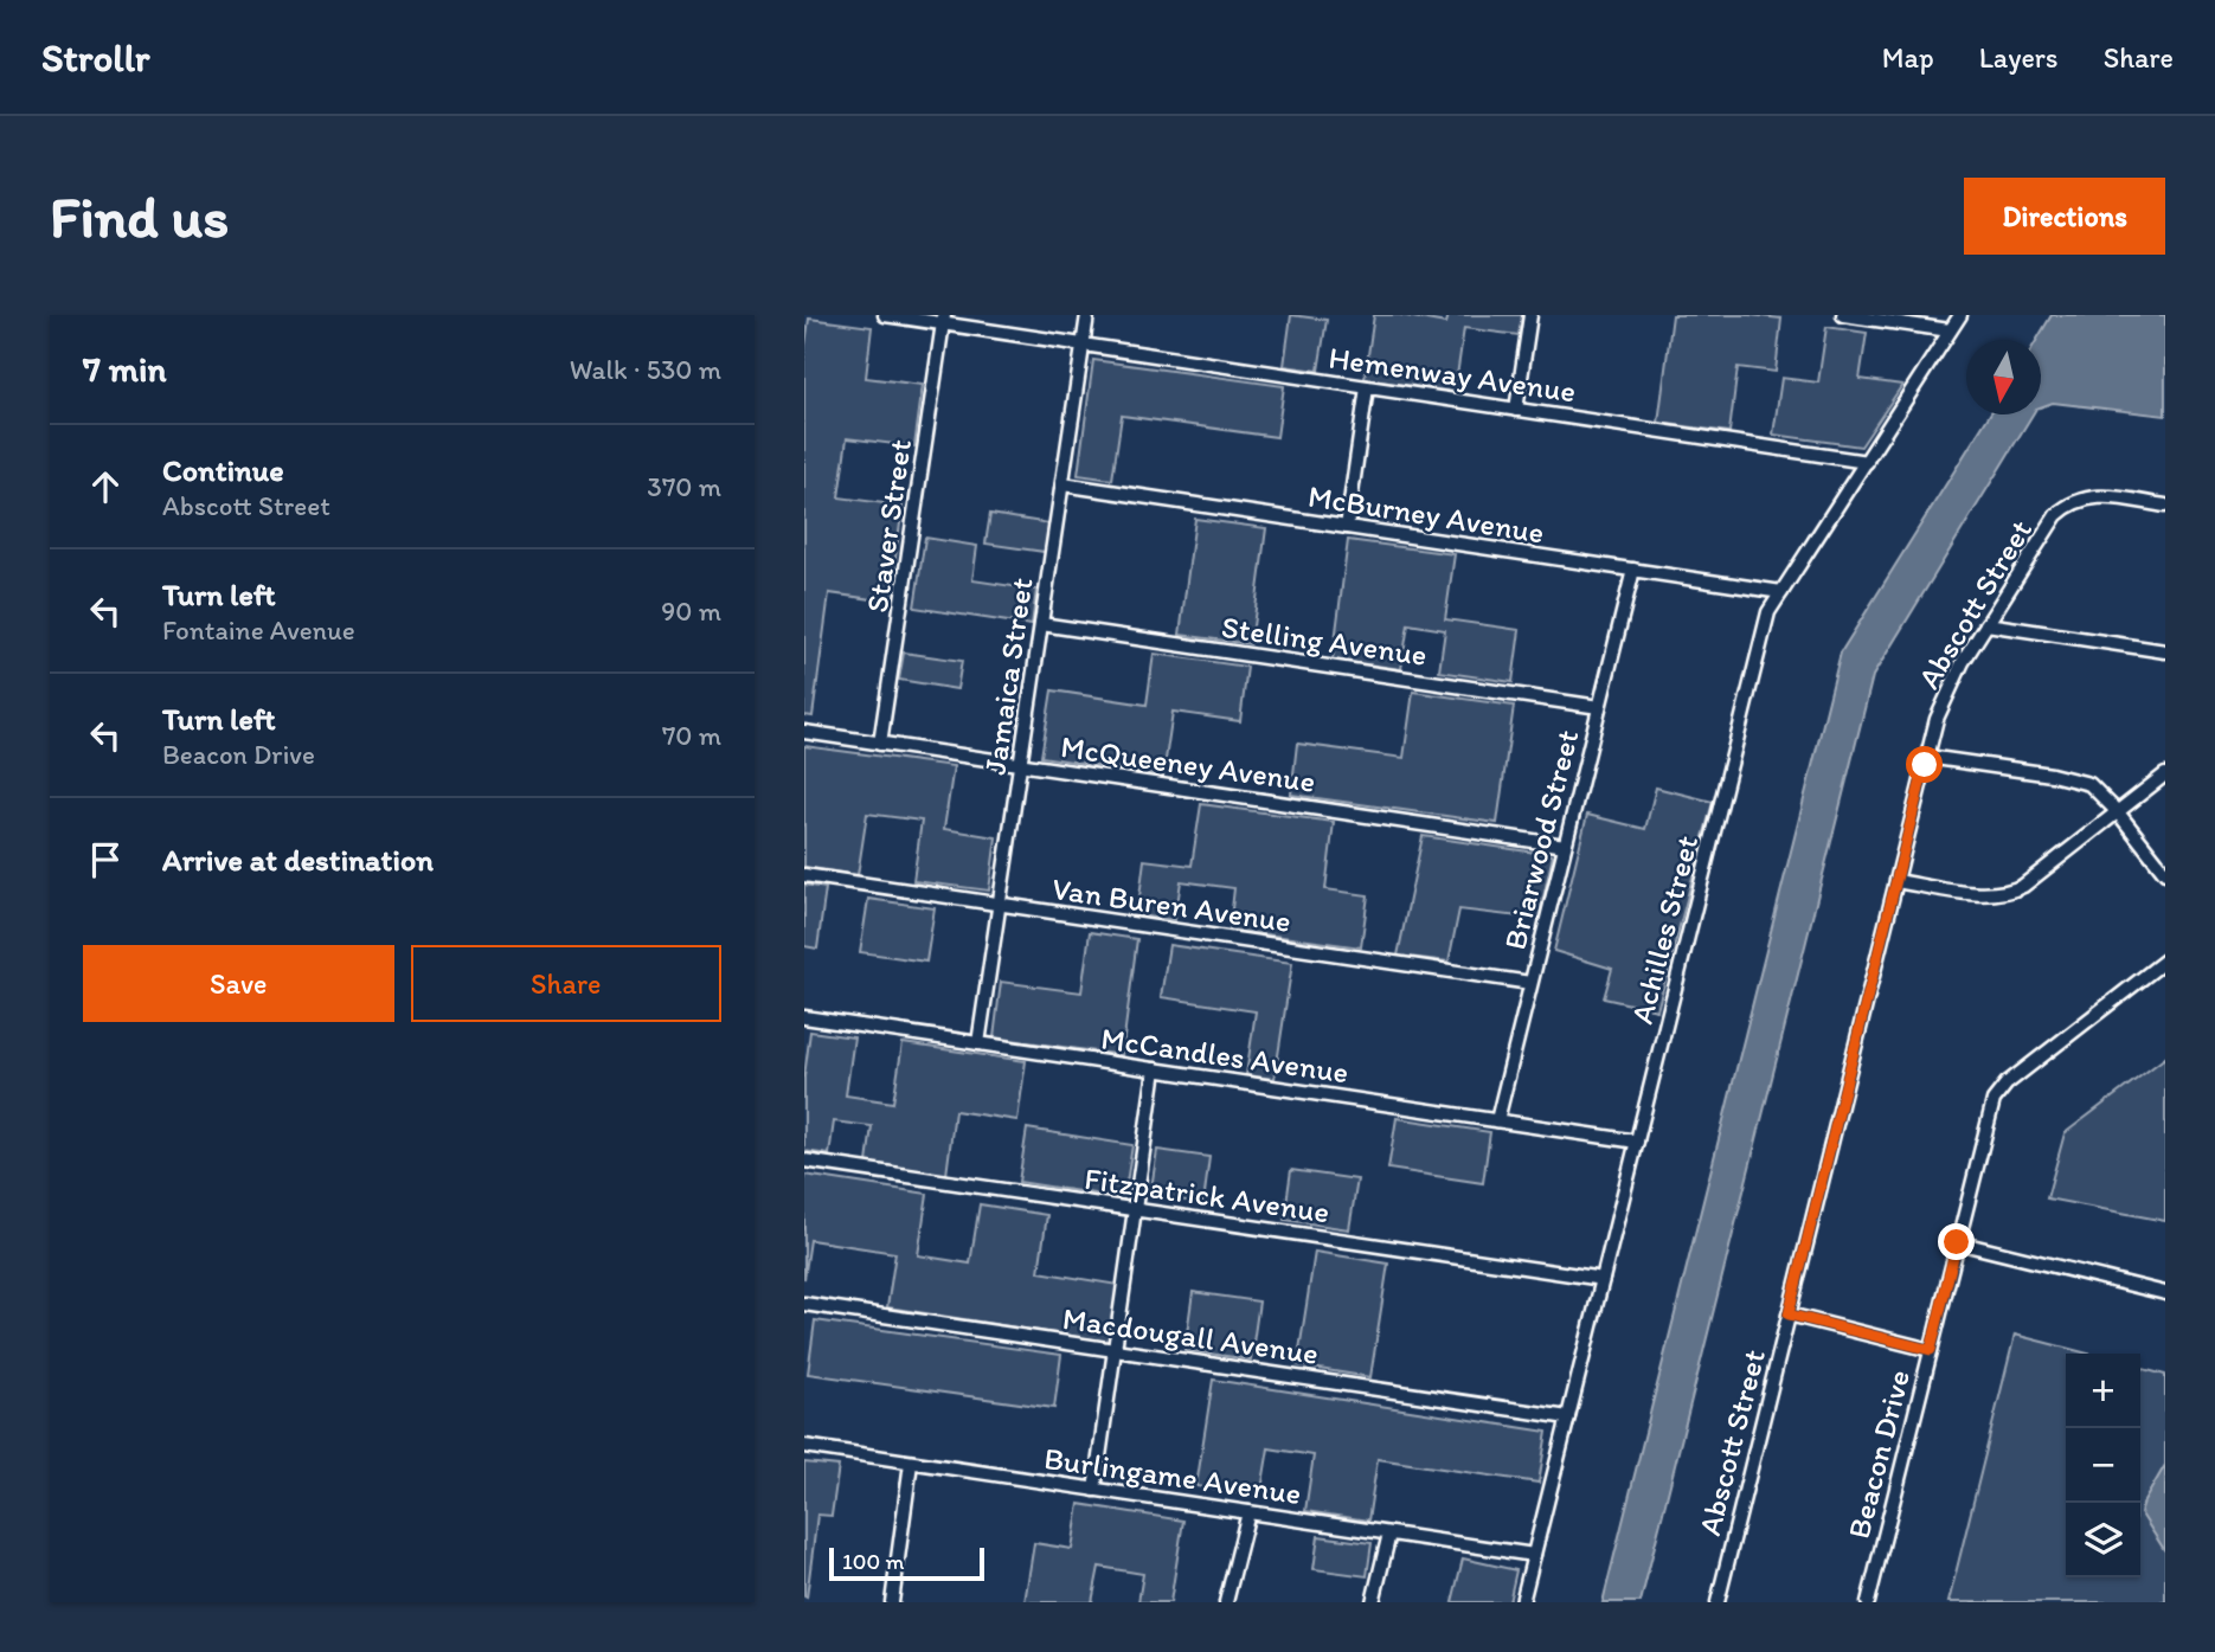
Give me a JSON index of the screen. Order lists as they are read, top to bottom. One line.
{"streets":{"street":["Hemenway Avenue","McBurney Avenue","Staver Street","Abscott Street","Stelling Avenue","Jamaica Street","McQueeney Avenue","Briarwood Street","Van Buren Avenue","Achilles Street","McCandles Avenue","Fitzpatrick Avenue","Macdougall Avenue","Beacon Drive","Burlingame Avenue"]},"crossings":[["Hemenway Avenue","Staver Street"],["Hemenway Avenue","Jamaica Street"],["Hemenway Avenue","Achilles Street"],["McBurney Avenue","Jamaica Street"],["McBurney Avenue","Briarwood Street"],["McBurney Avenue","Achilles Street"],["Staver Street","McQueeney Avenue"],["Stelling Avenue","Jamaica Street"],["Stelling Avenue","Briarwood Street"],["Jamaica Street","McQueeney Avenue"],["Jamaica Street","Van Buren Avenue"],["Jamaica Street","McCandles Avenue"],["McQueeney Avenue","Briarwood Street"],["Briarwood Street","Van Buren Avenue"],["Briarwood Street","McCandles Avenue"],["Achilles Street","McCandles Avenue"],["Achilles Street","Fitzpatrick Avenue"],["Achilles Street","Macdougall Avenue"],["Achilles Street","Burlingame Avenue"]],"scale_bar":"100 m","north":"bottom","page":{"header":"Strollr","nav":["Map","Layers","Share"],"buttons":["Directions",["Save","Share"]],"title":"Find us","heading":["7 min","Walk · 530 m"],"list":[["Continue","Abscott Street","370 m"],["Turn left","Fontaine Avenue","90 m"],["Turn left","Beacon Drive","70 m"],"Arrive at destination"],"map_buttons":["+","−"],"scale":"100 m"}}
